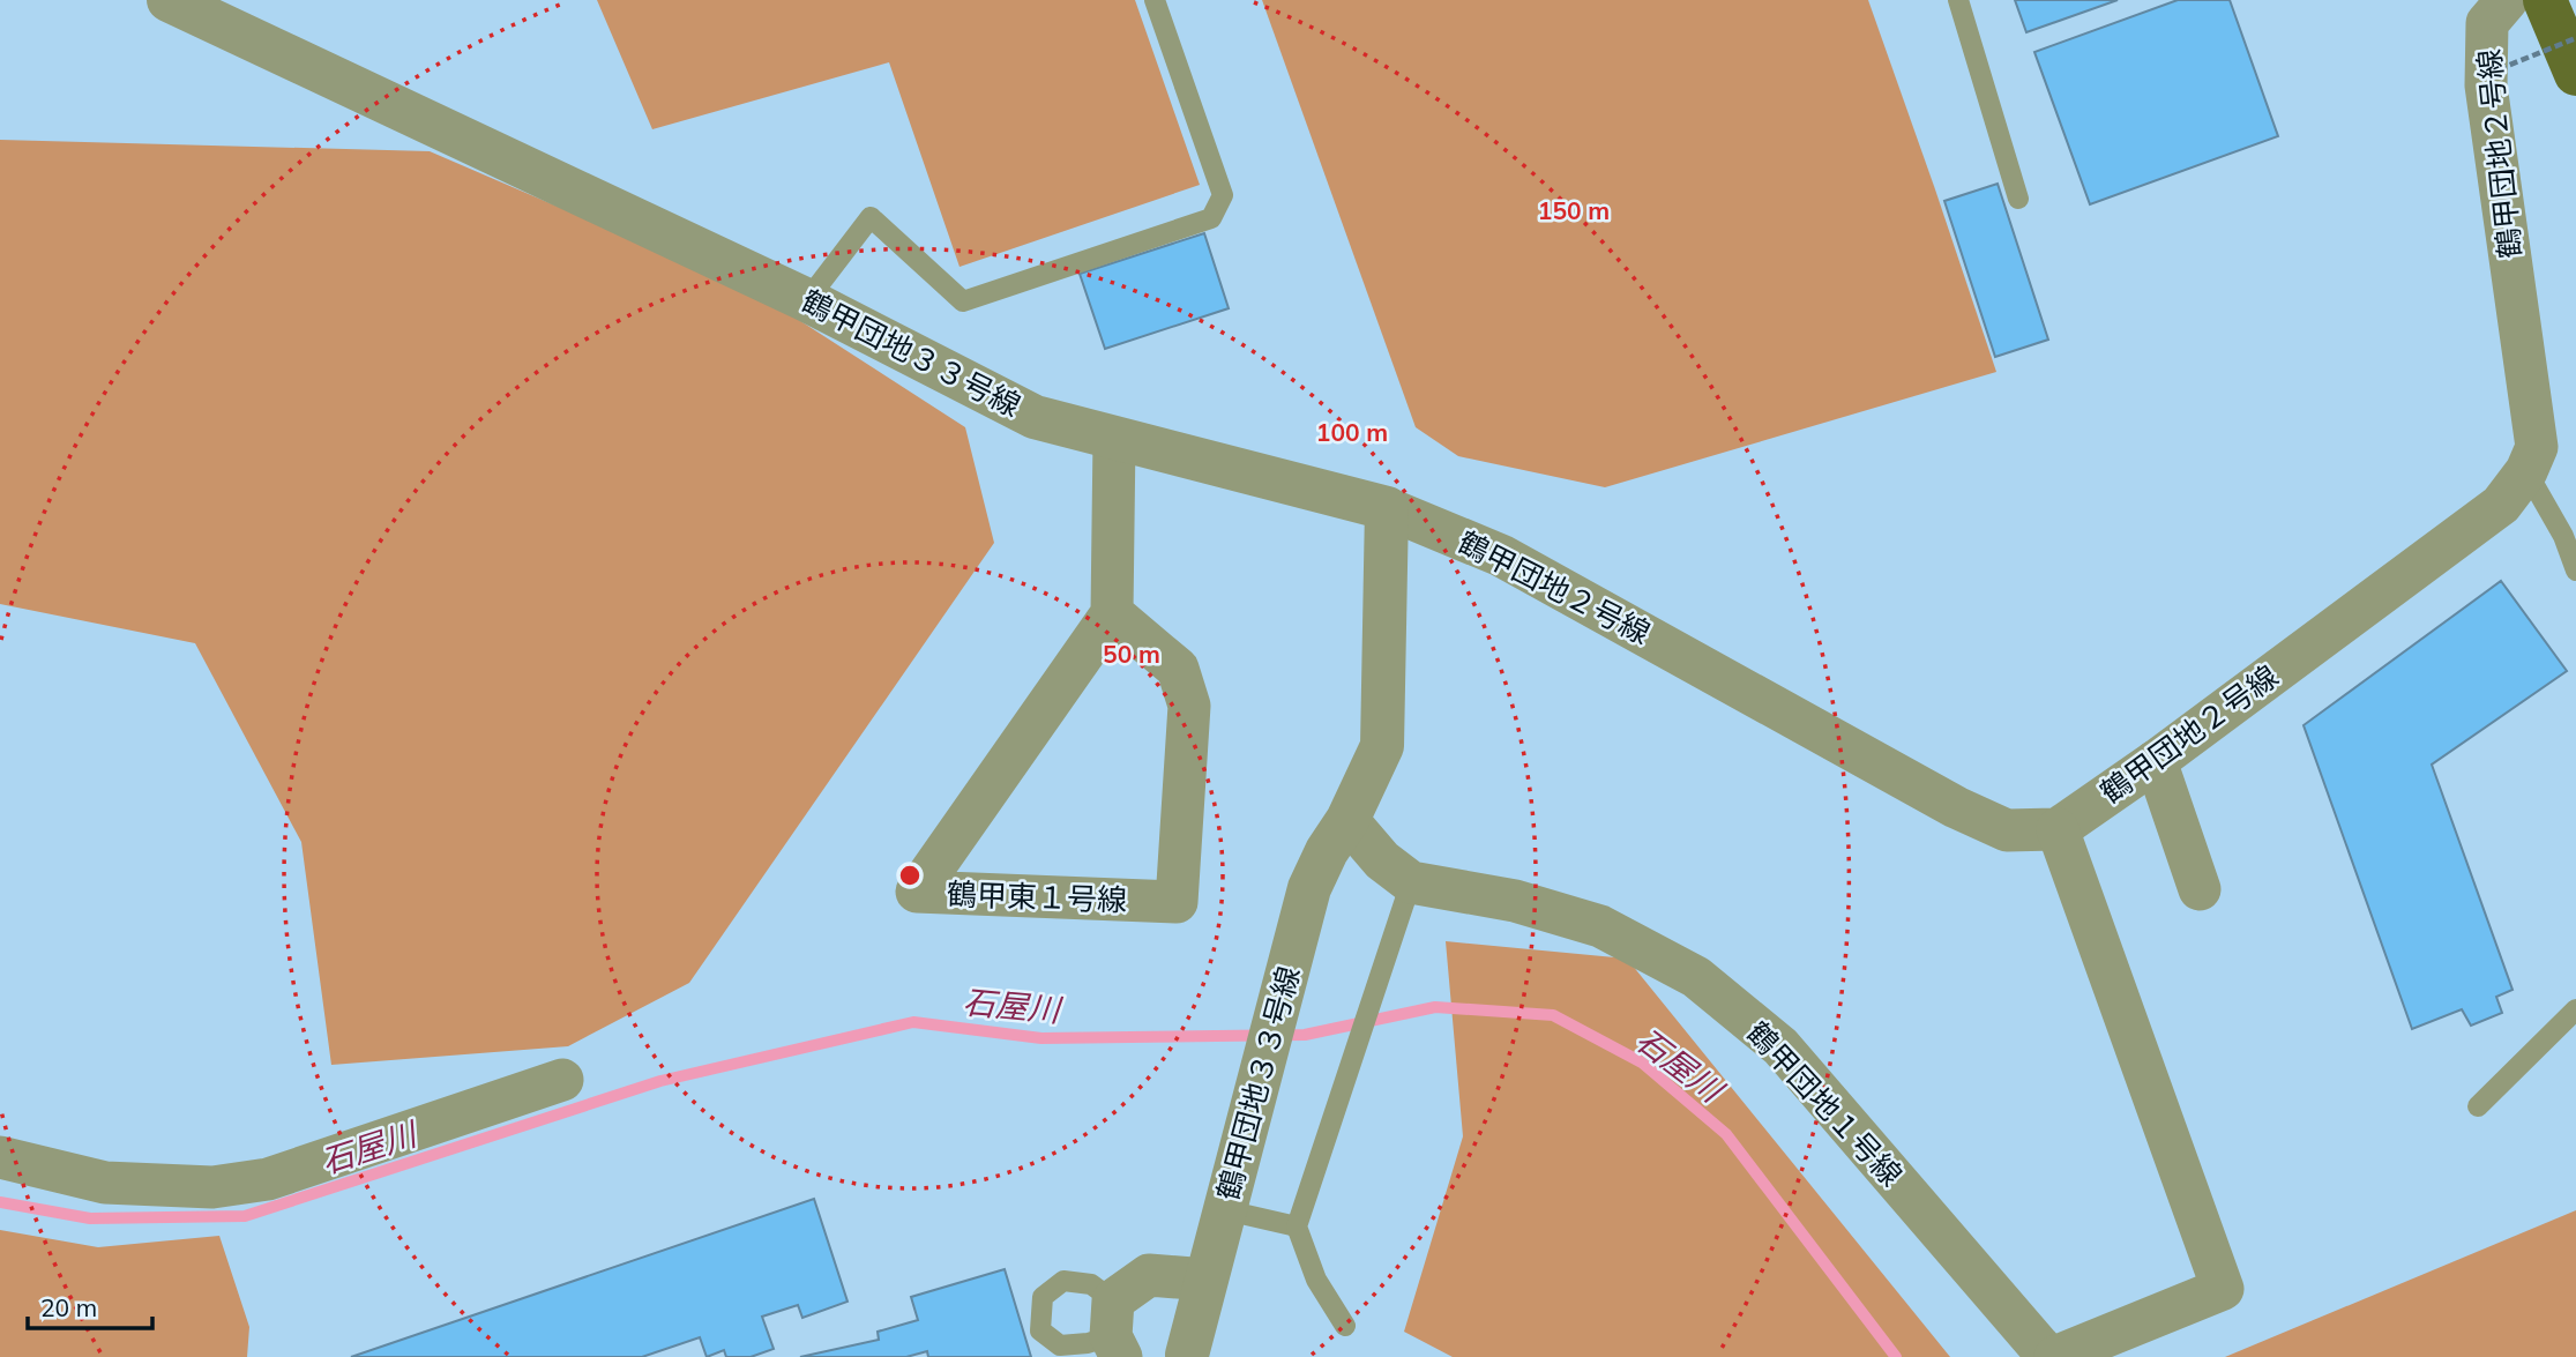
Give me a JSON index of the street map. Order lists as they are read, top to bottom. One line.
{"streets":{"street":["鶴甲団地２号線","鶴甲団地３３号線","鶴甲東１号線","鶴甲団地１号線"]},"crossings":[["鶴甲団地２号線","鶴甲団地３３号線"],["鶴甲団地２号線","鶴甲団地１号線"]],"water":["石屋川"],"scale_bar":"20 m","rings":["150 m","100 m","50 m"]}
